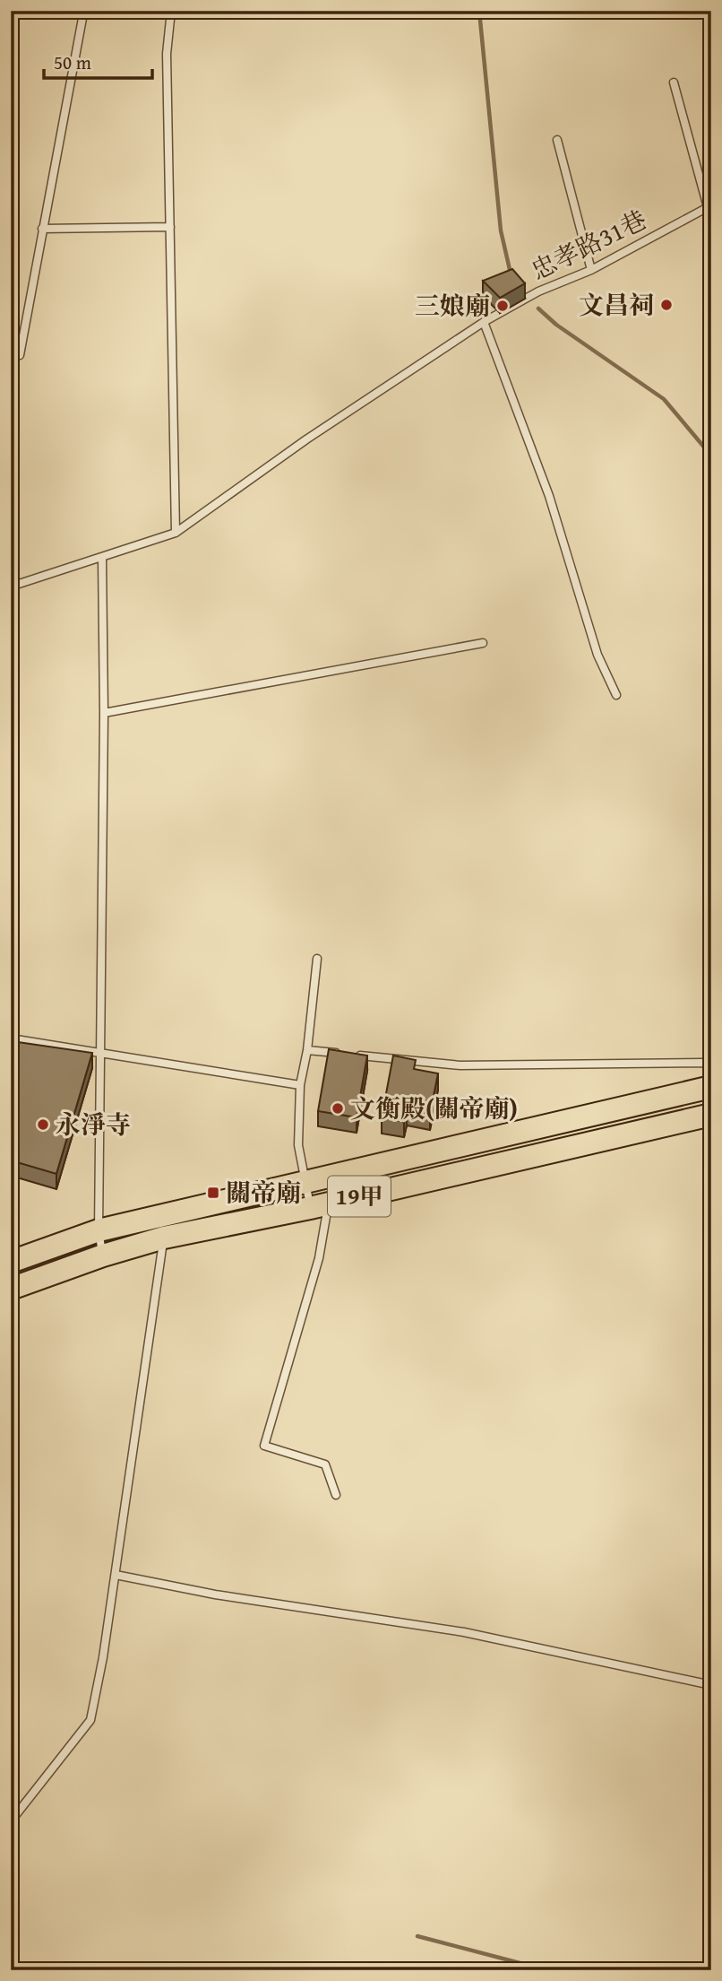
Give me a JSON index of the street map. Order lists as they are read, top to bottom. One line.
{"streets":{"main road":["19甲"],"lane":["忠孝路31巷"]},"places":{"other":["文昌祠","三娘廟","文衡殿(關帝廟)","永淨寺"],"transit":["關帝廟"]},"scale_bar":"50 m"}
